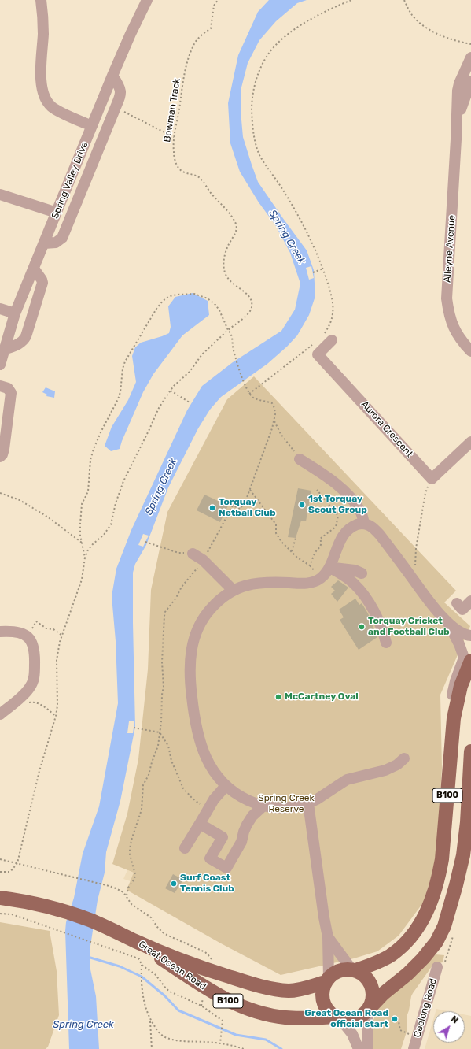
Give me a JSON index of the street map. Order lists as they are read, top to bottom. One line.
{"streets":{"main road":["B100","Great Ocean Road"],"street":["Spring Valley Drive","Alleyne Avenue","Aurora Crescent","Geelong Road"],"path":["Bowman Track"]},"crossings":[["B100","Great Ocean Road"]],"water":["Spring Creek"],"parks":["Spring Creek Reserve"],"places":["1st Torquay Scout Group","Torquay Netball Club","Torquay Cricket and Football Club","McCartney Oval","Surf Coast Tennis Club","Great Ocean Road official start"],"north":"top right"}
